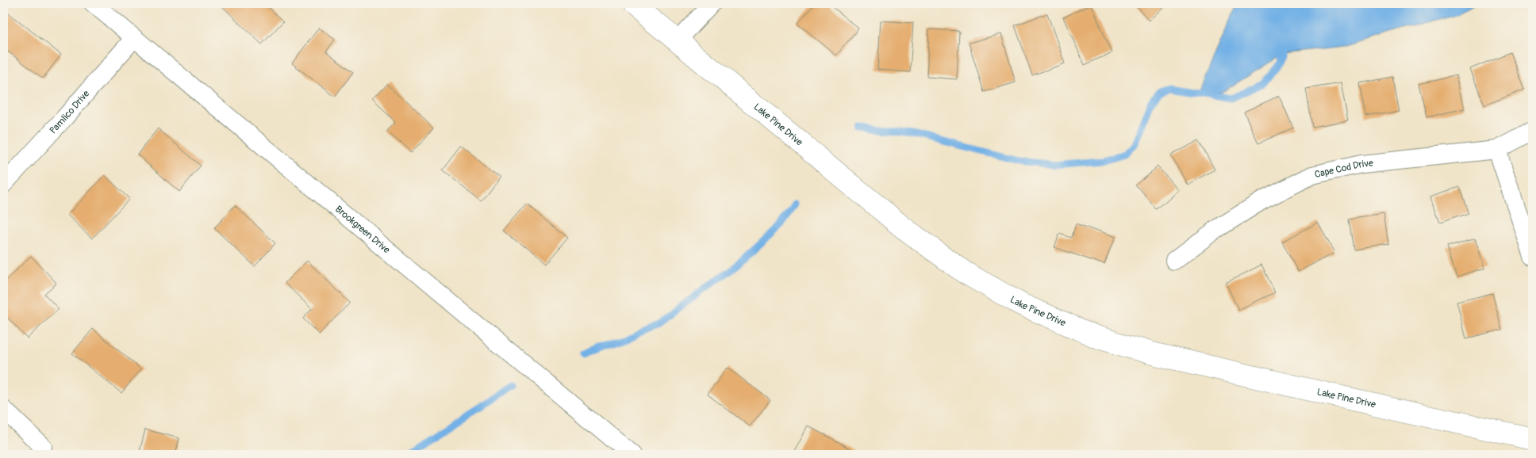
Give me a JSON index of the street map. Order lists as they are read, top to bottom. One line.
{"streets":{"street":["Pamlico Drive","Lake Pine Drive","Cape Cod Drive","Brookgreen Drive"]},"crossings":[["Pamlico Drive","Brookgreen Drive"]]}
